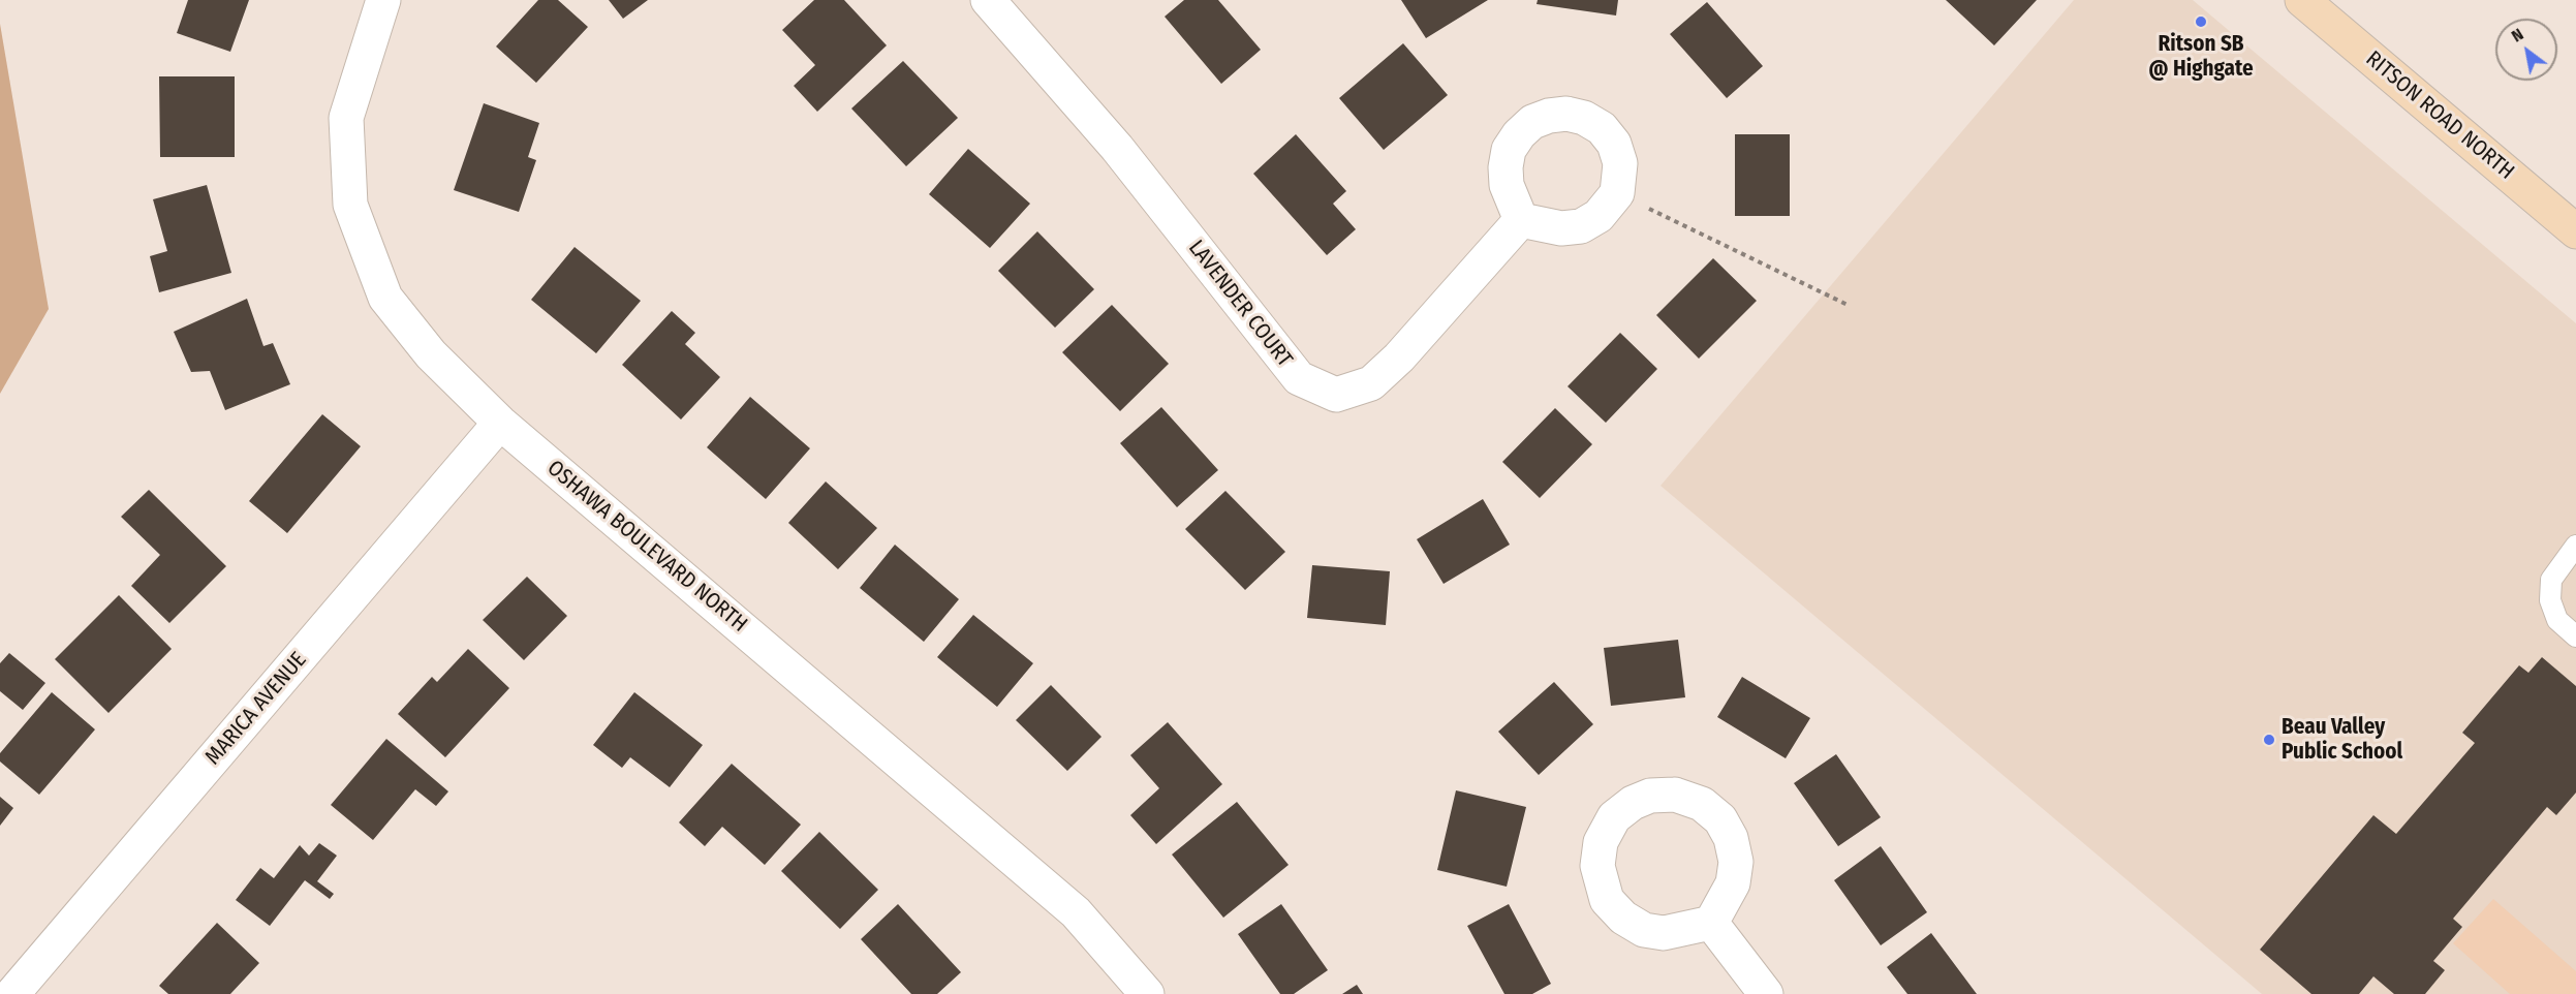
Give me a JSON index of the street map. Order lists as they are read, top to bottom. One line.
{"streets":{"main road":["RITSON ROAD NORTH"],"street":["LAVENDER COURT","OSHAWA BOULEVARD NORTH","MARICA AVENUE"]},"crossings":[["OSHAWA BOULEVARD NORTH","MARICA AVENUE"]],"places":["Ritson SB @ Highgate","Beau Valley Public School"],"north":"top left"}
